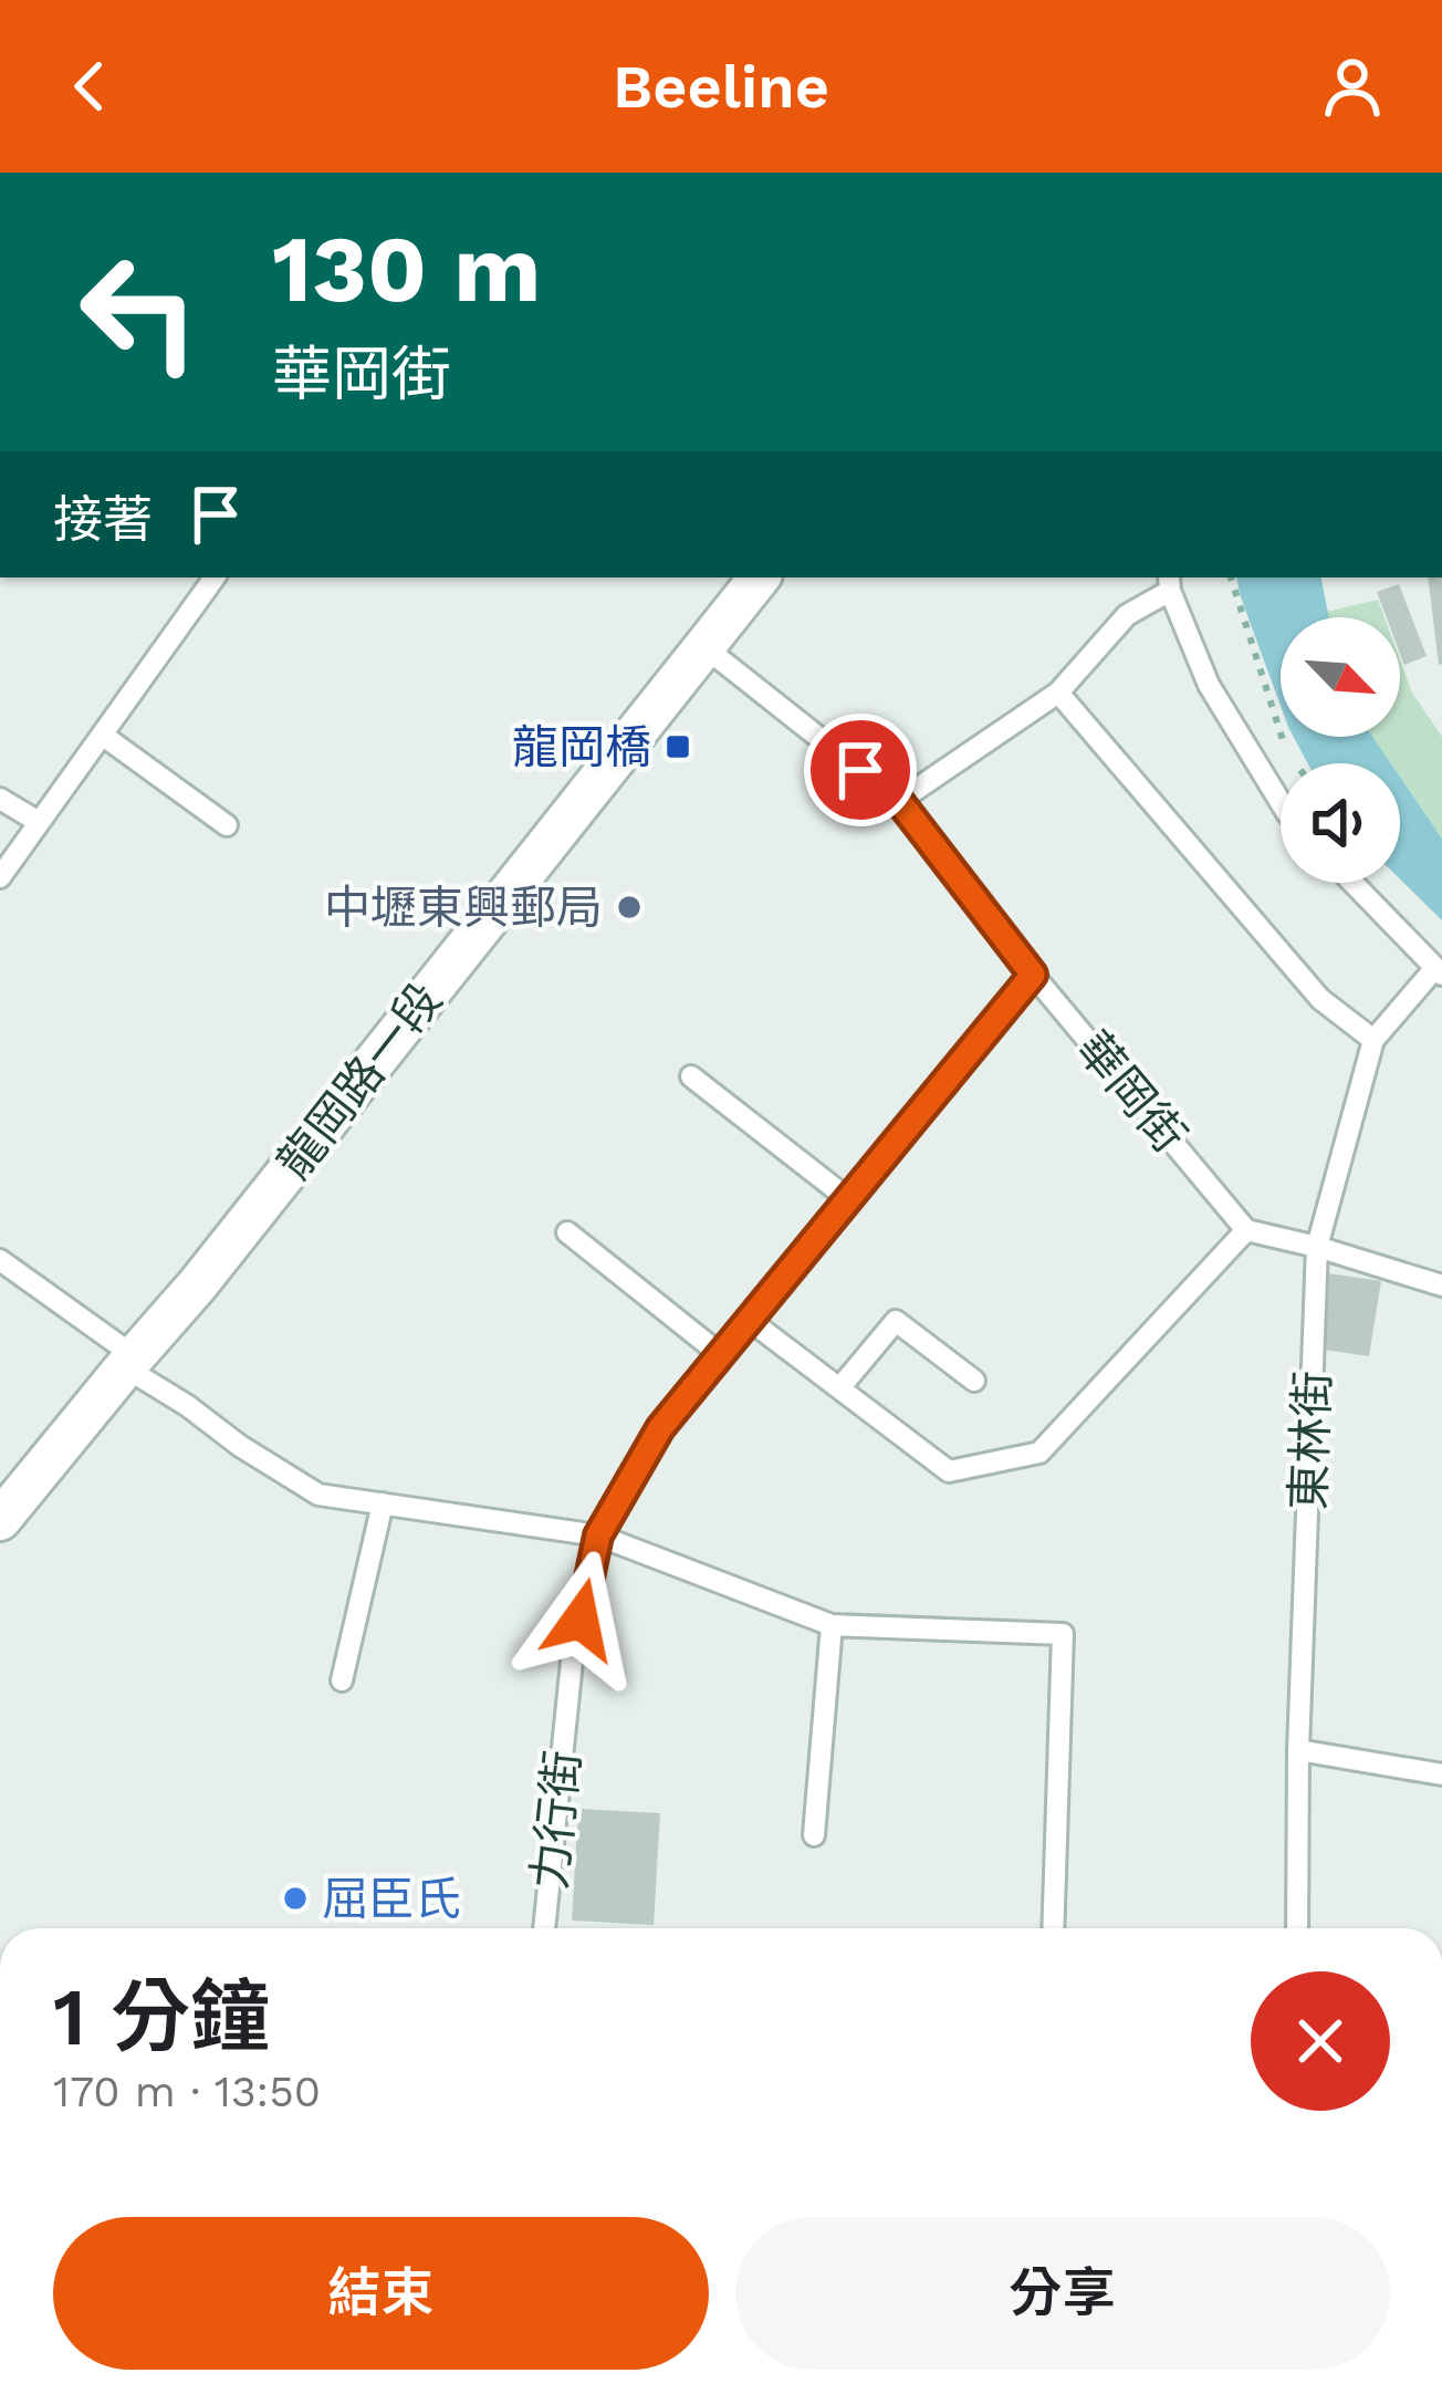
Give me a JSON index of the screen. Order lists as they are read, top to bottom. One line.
{"streets":{"street":["龍岡路一段"],"lane":["華岡街","東林街","力行街"]},"crossings":[["龍岡路一段","華岡街"],["華岡街","力行街"]],"places":{"transit":["龍岡橋"],"other":["中壢東興郵局","屈臣氏"]},"north":"bottom right","page":{"header":"Beeline","turn":["130 m","華岡街"],"then":"接著","heading":["1 分鐘","170 m · 13:50"],"buttons":["結束","分享"]}}
